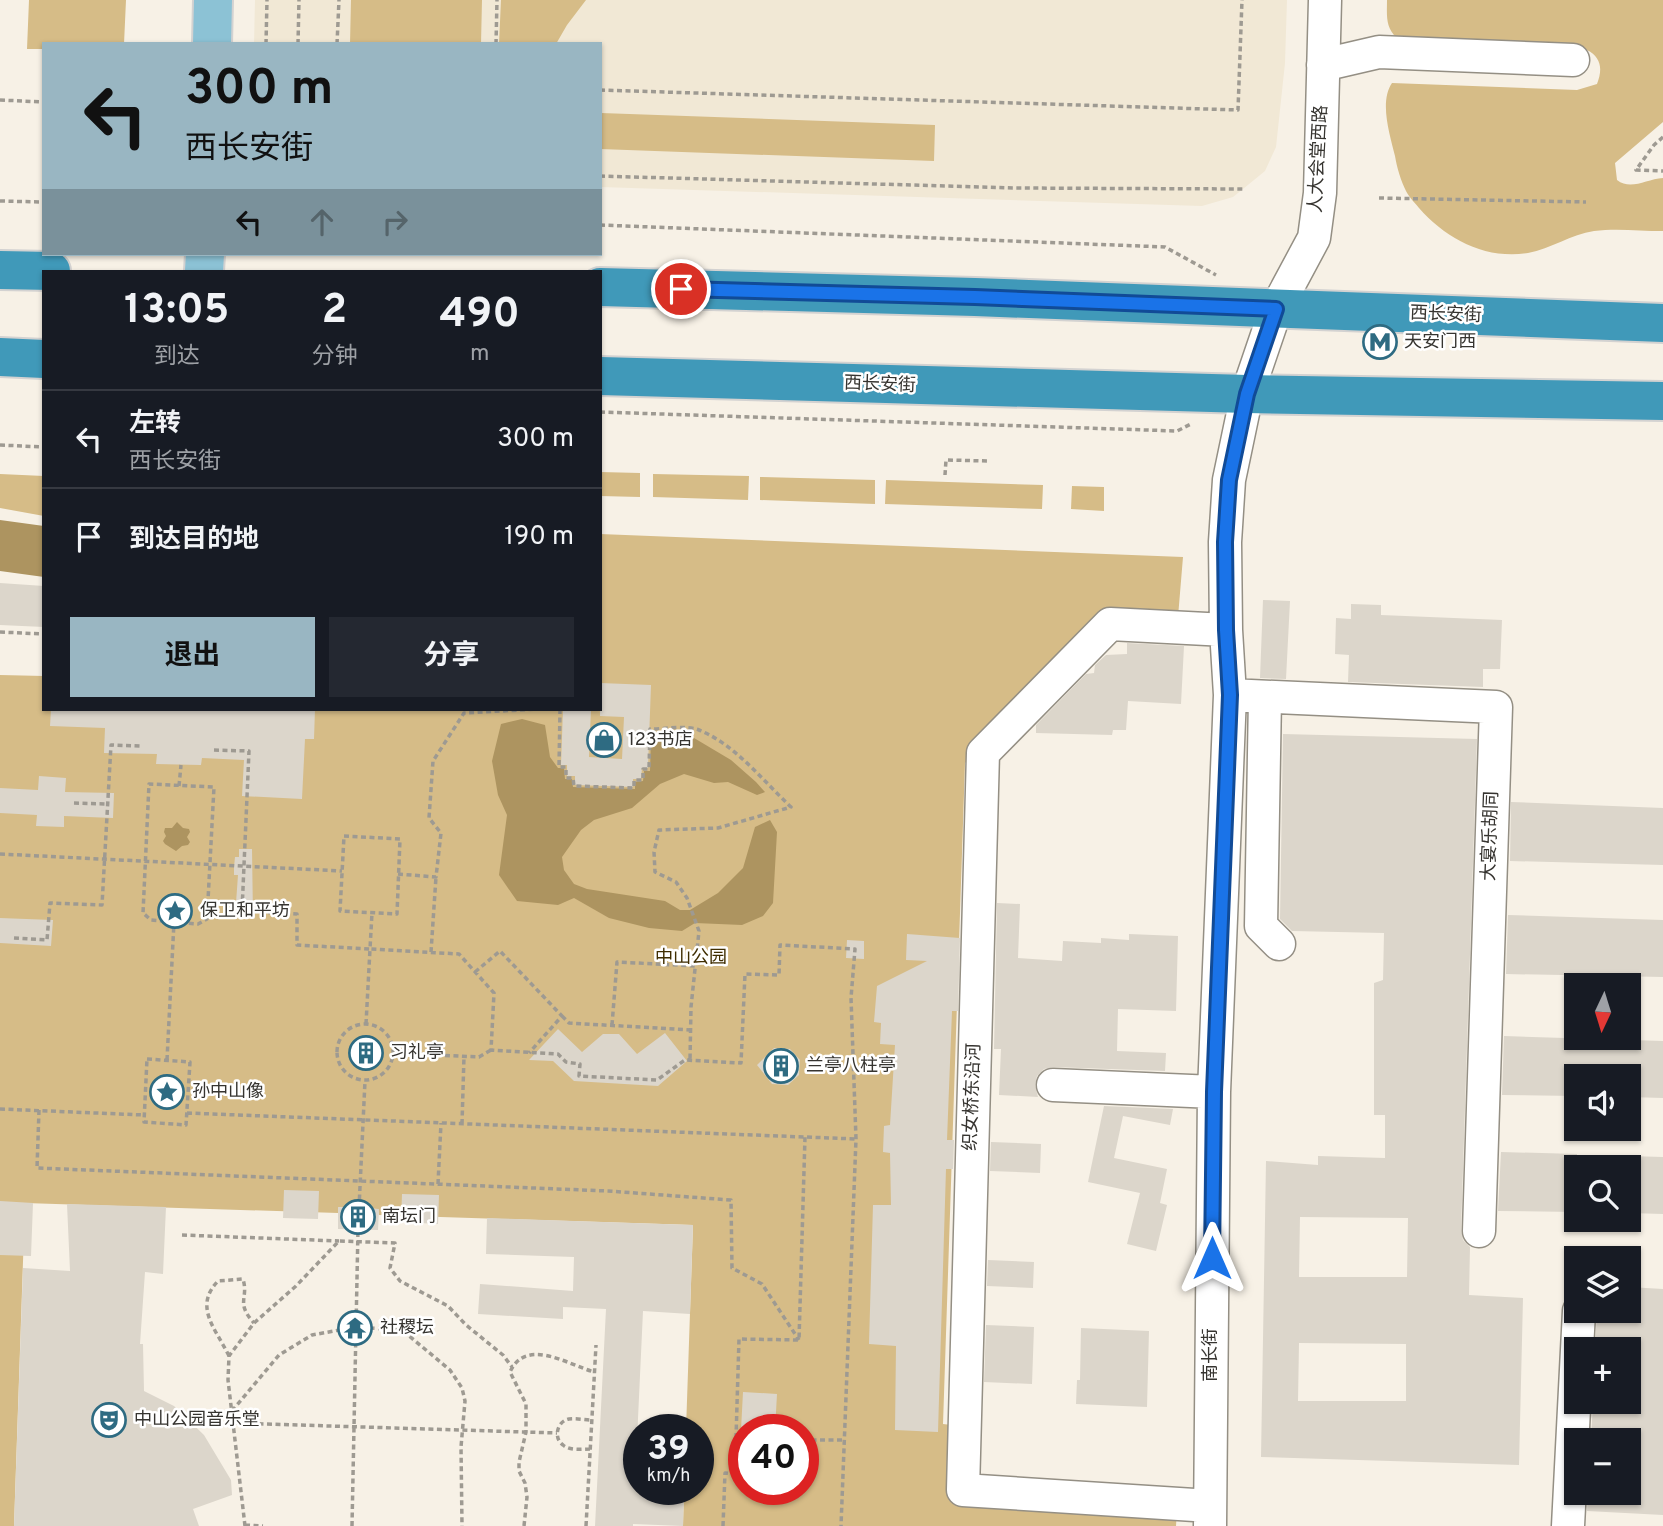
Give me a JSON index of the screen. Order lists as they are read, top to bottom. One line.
{"streets":{"highway":["西长安街"],"street":["人大会堂西路","大宴乐胡同","织女桥东沿河","南长街"]},"crossings":[["人大会堂西路","西长安街"],["人大会堂西路","南长街"],["西长安街","南长街"],["大宴乐胡同","南长街"],["织女桥东沿河","南长街"]],"parks":["中山公园"],"places":{"metro station":["天安门西"],"shop":["123书店"],"place":["保卫和平坊","孙中山像"],"building":["习礼亭","兰亭八柱亭","南坛门"],"temple":["社稷坛"],"theatre":["中山公园音乐堂"]},"north":"bottom","page":{"turn":["300 m","西长安街"],"eta":["13:05","到达","2","分钟","490","m"],"list":[{"name":"左转","note":"西长安街","value":"300 m"},{"name":"到达目的地","value":"190 m"}],"buttons":["退出","分享"],"map_buttons":["+","−"],"speed":"39 km/h","limit":"40"}}
